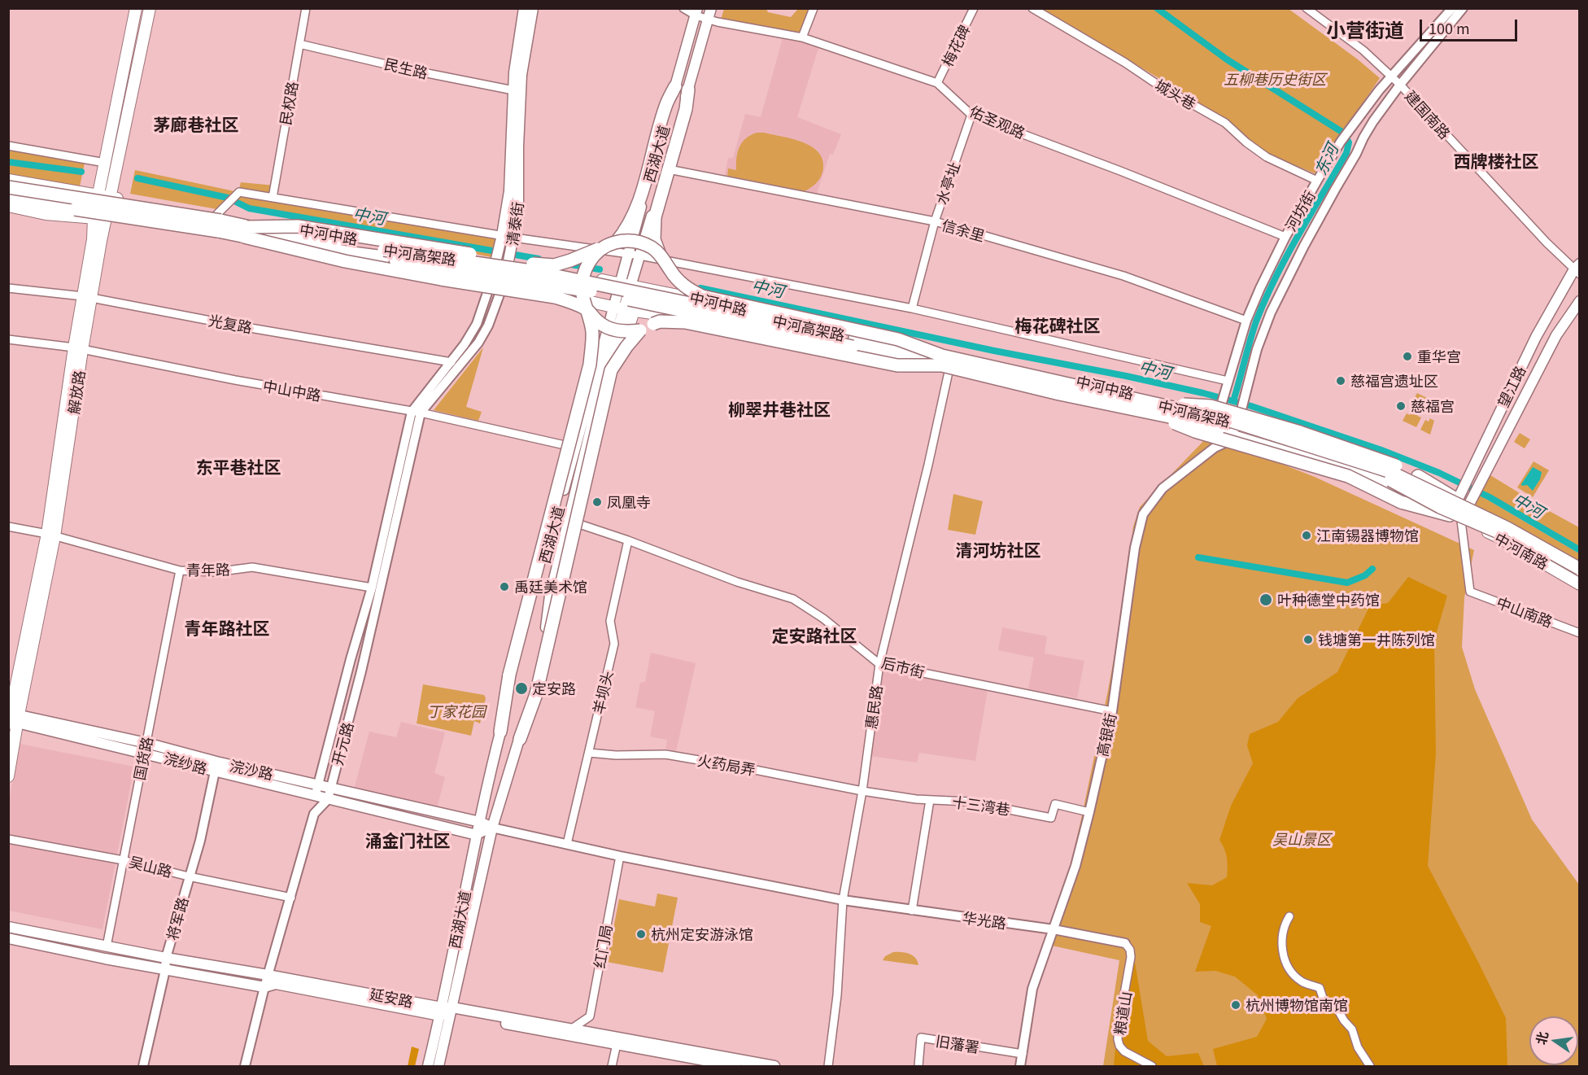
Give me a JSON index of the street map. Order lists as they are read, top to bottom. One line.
{"streets":{"highway":["中河高架路"],"main road":["西湖大道","清泰街","中河中路","望江路","解放路","中河南路","浣纱路","浣沙路","延安路"],"street":["梅花碑","民生路","城头巷","民权路","建国南路","佑圣观路","水亭址","河坊街","信余里","光复路","中山中路","青年路","中山南路","后市街","羊坝头","惠民路","高银街","开元路","国货路","火药局弄","十三湾巷","吴山路","将军路","华光路","红门局","粮道山","旧藩署"]},"crossings":[["梅花碑","佑圣观路"],["民生路","民权路"],["民生路","清泰街"],["城头巷","河坊街"],["民权路","中河中路"],["建国南路","河坊街"],["建国南路","望江路"],["佑圣观路","西湖大道"],["佑圣观路","水亭址"],["佑圣观路","河坊街"],["西湖大道","中河中路"],["西湖大道","中山中路"],["西湖大道","浣纱路"],["西湖大道","浣沙路"],["西湖大道","延安路"],["水亭址","信余里"],["水亭址","中河中路"],["河坊街","信余里"],["河坊街","中河中路"],["河坊街","高银街"],["清泰街","中河中路"],["清泰街","光复路"],["清泰街","中山中路"],["清泰街","开元路"],["中河中路","中河高架路"],["中河中路","望江路"],["中河中路","解放路"],["中河中路","中河南路"],["中河中路","中山南路"],["中河中路","惠民路"],["中河中路","高银街"],["中河高架路","惠民路"],["光复路","解放路"],["望江路","中河南路"],["望江路","中山南路"],["中山中路","解放路"],["中山中路","开元路"],["解放路","青年路"],["解放路","浣纱路"],["中河南路","中山南路"],["青年路","开元路"],["青年路","国货路"],["后市街","羊坝头"],["后市街","惠民路"],["后市街","高银街"],["羊坝头","火药局弄"],["惠民路","火药局弄"],["惠民路","十三湾巷"],["惠民路","华光路"],["高银街","十三湾巷"],["高银街","华光路"],["高银街","旧藩署"],["开元路","浣纱路"],["开元路","浣沙路"],["开元路","吴山路"],["开元路","延安路"],["国货路","浣纱路"],["国货路","浣沙路"],["国货路","吴山路"],["国货路","延安路"],["浣纱路","浣沙路"],["浣纱路","将军路"],["火药局弄","十三湾巷"],["吴山路","将军路"],["将军路","延安路"],["华光路","粮道山"],["红门局","延安路"]],"districts":["小营街道","茅廊巷社区","西牌楼社区","梅花碑社区","柳翠井巷社区","东平巷社区","清河坊社区","青年路社区","定安路社区","涌金门社区"],"water":["东河","中河"],"parks":["五柳巷历史街区","丁家花园","吴山景区"],"places":["重华宫","慈福宫遗址区","慈福宫","凤凰寺","江南锡器博物馆","禹廷美术馆","叶种德堂中药馆","钱塘第一井陈列馆","定安路","杭州定安游泳馆","杭州博物馆南馆"],"scale_bar":"100 m","north":"left"}
